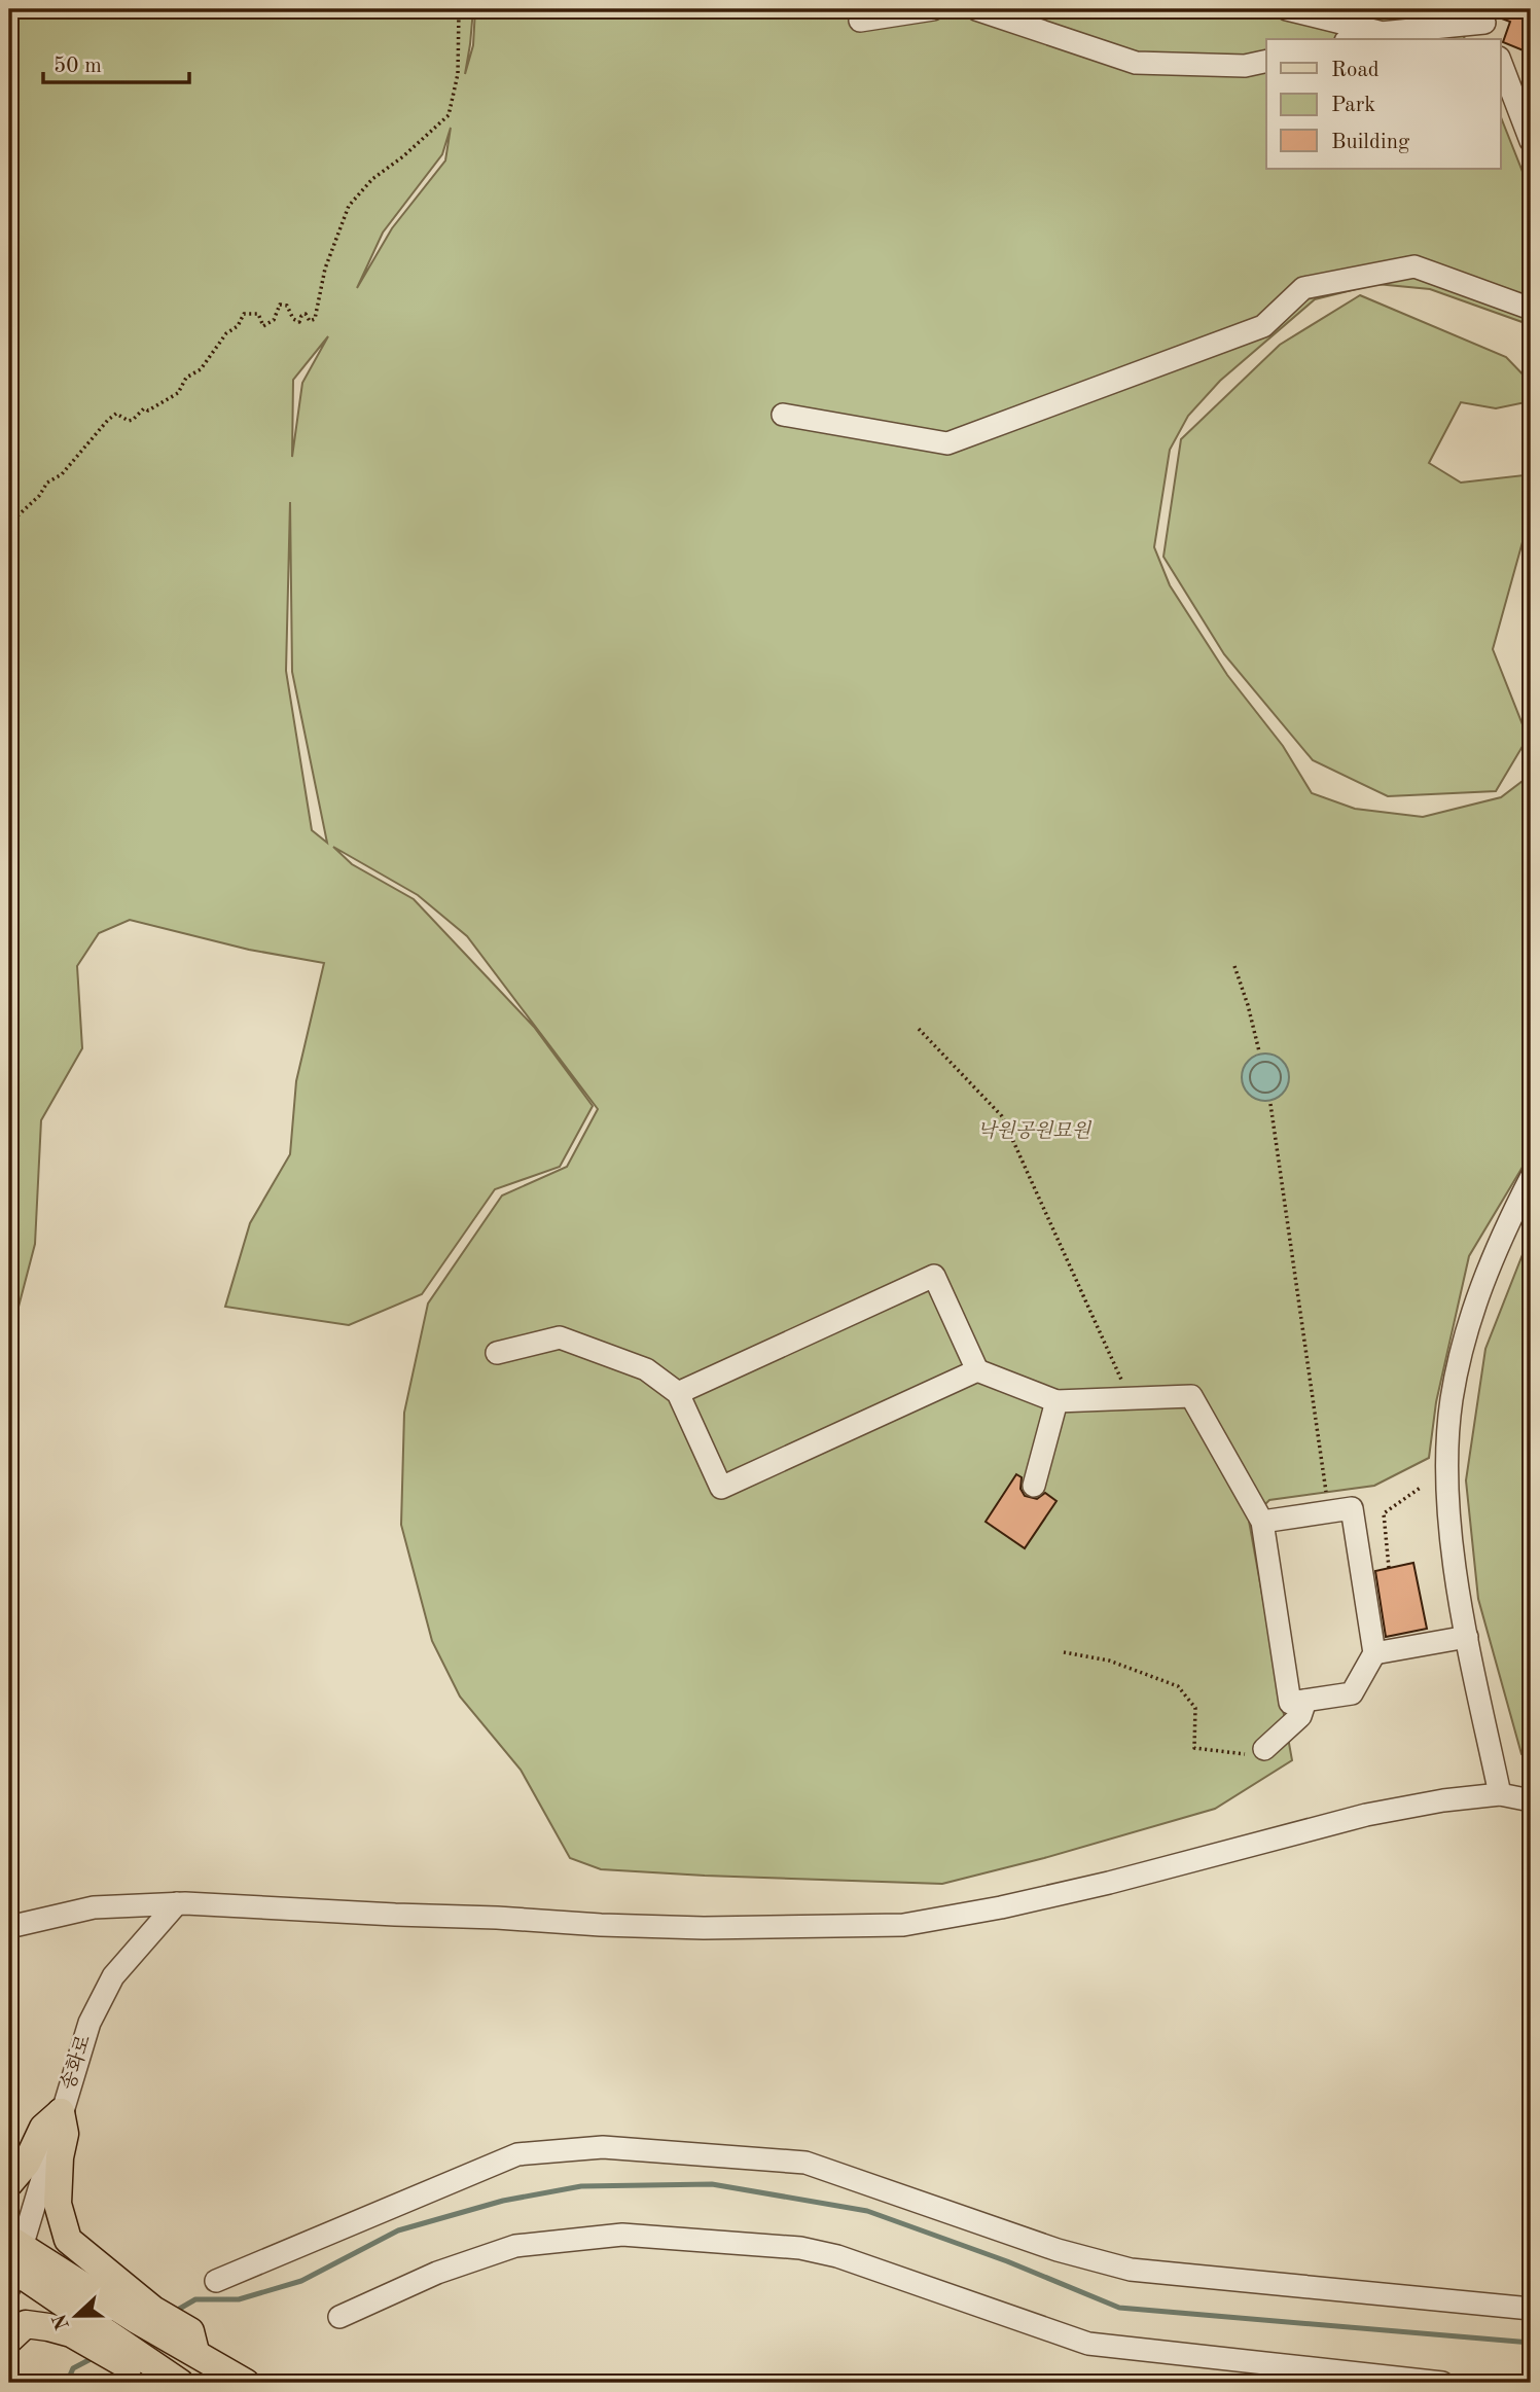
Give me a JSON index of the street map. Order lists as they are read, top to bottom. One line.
{"streets":{"street":["송화로"]},"parks":["낙원공원묘원"],"legend":["Road","Park","Building"],"scale_bar":"50 m","north":"left"}
